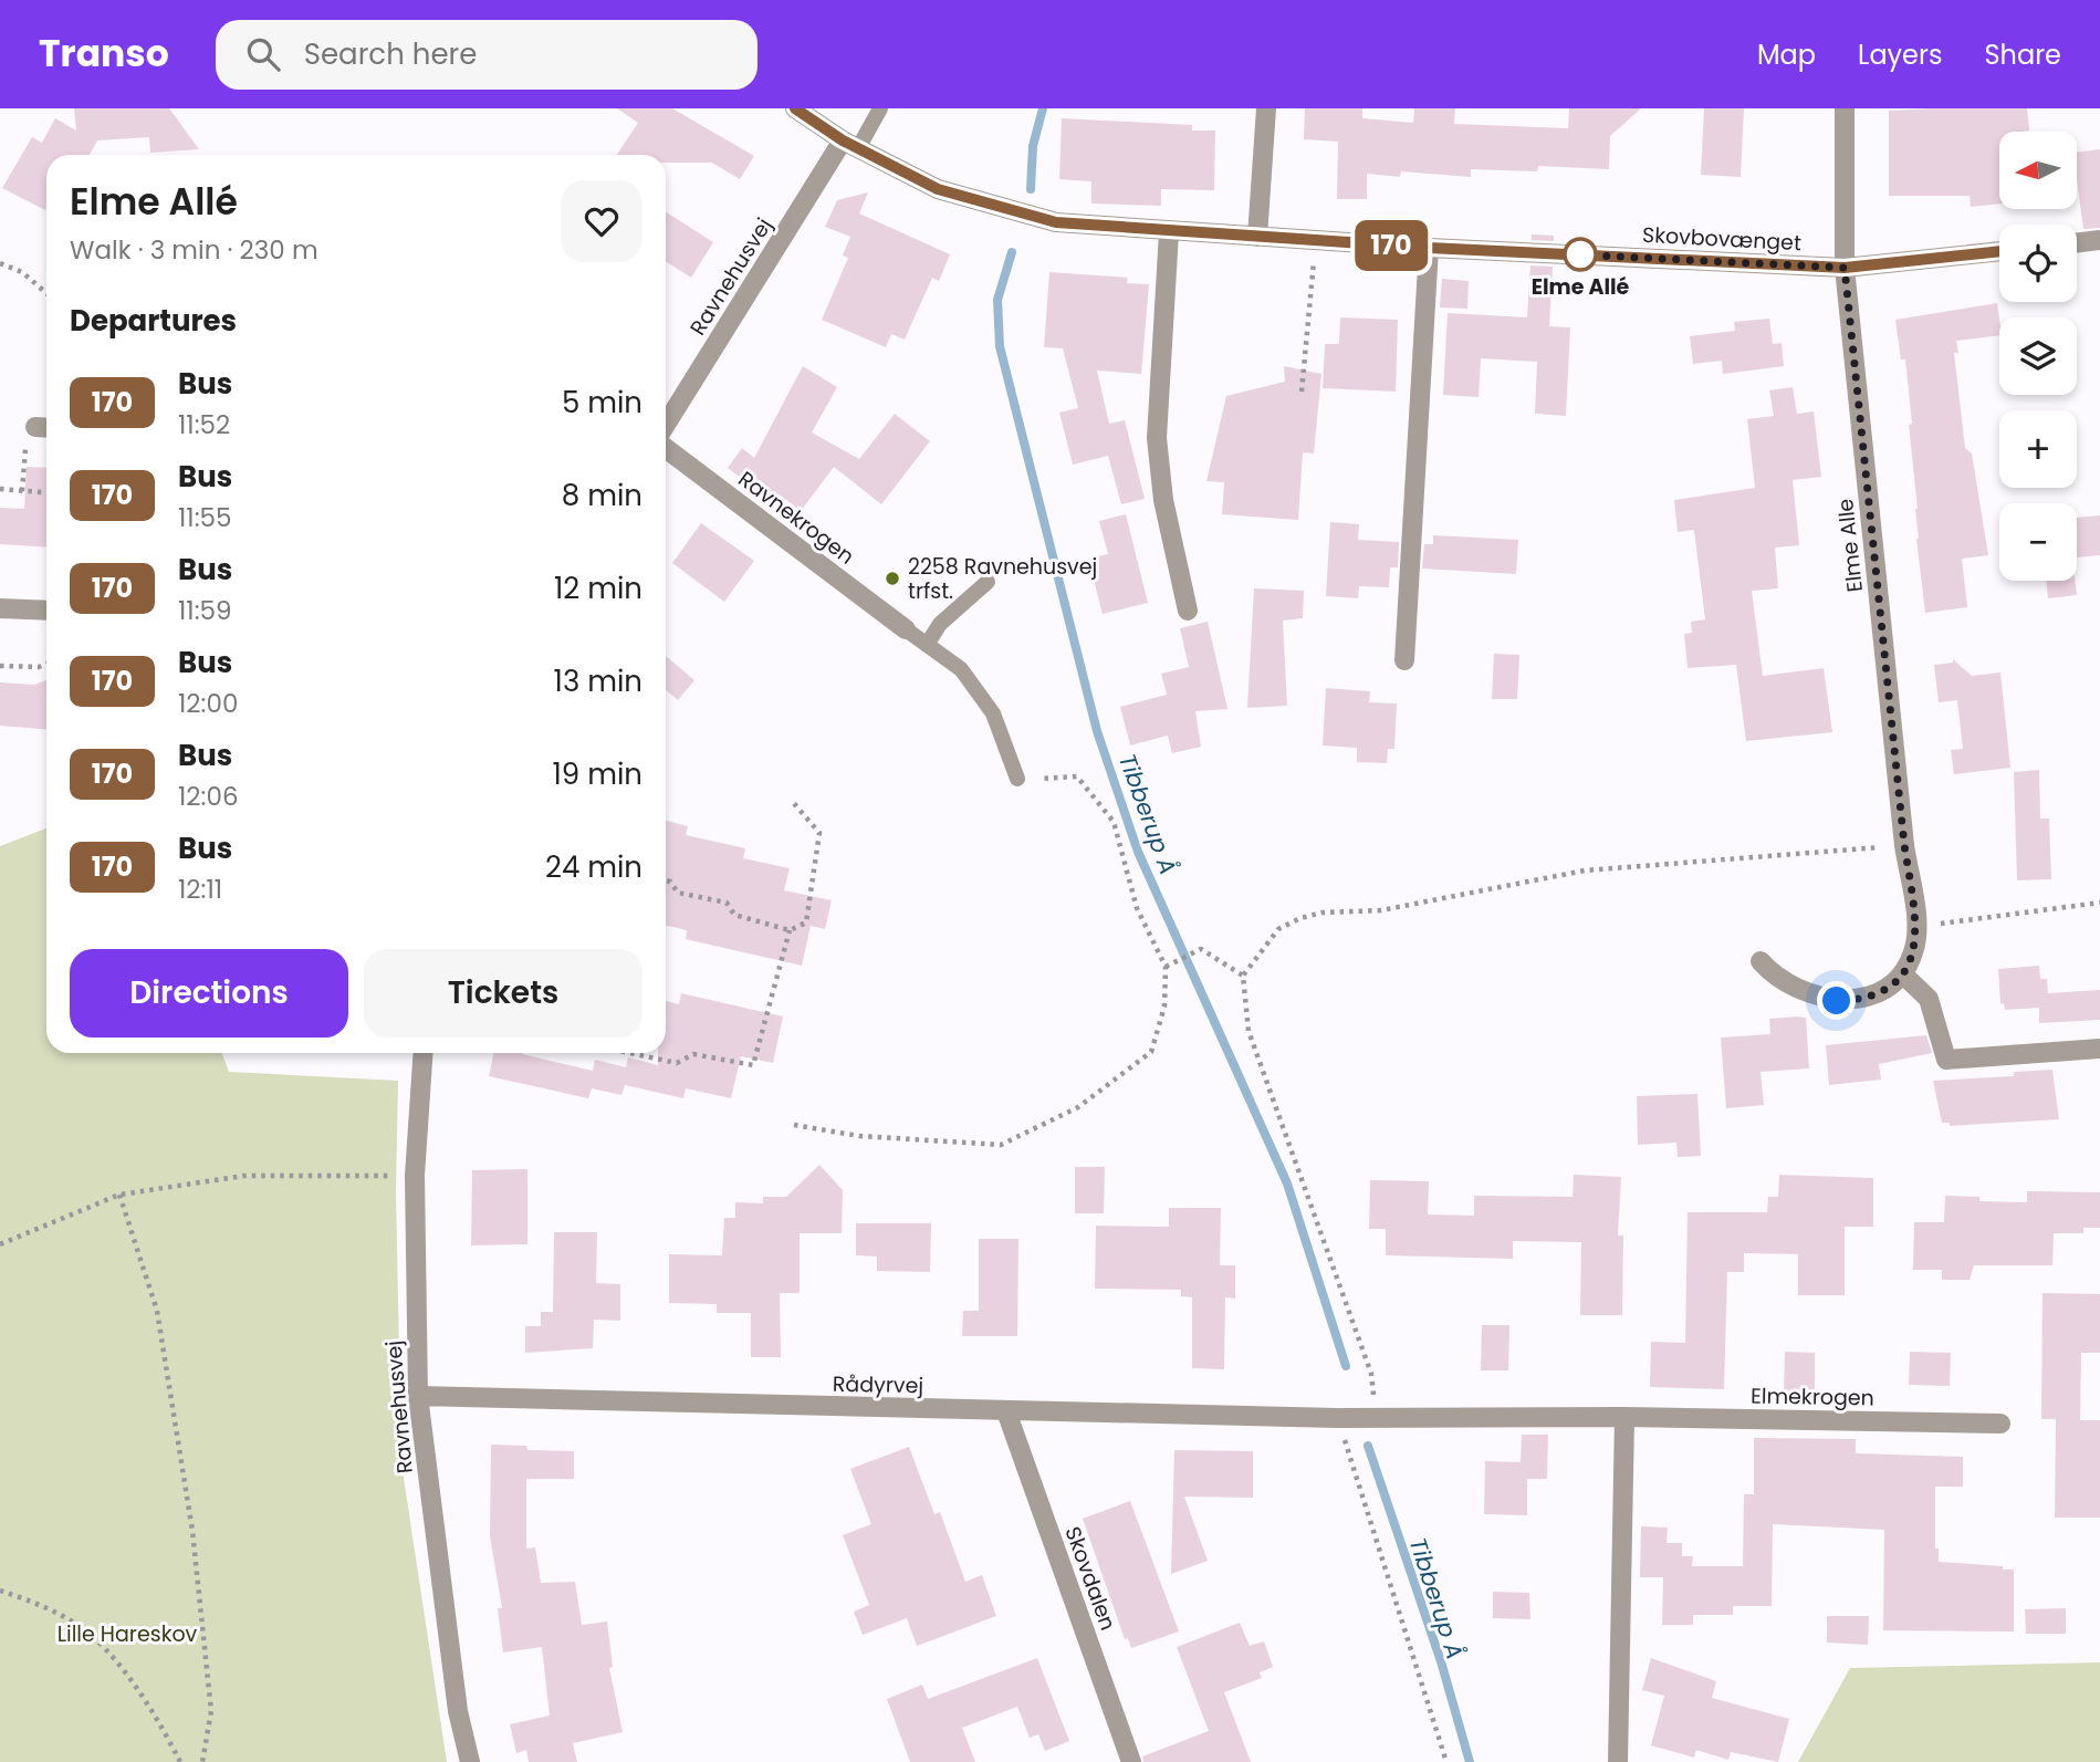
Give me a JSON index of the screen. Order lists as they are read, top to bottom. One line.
{"streets":{"street":["Skovbovænget","Ravnehusvej","Ravnekrogen","Elme Alle","Rådyrvej","Elmekrogen","Skovdalen"]},"crossings":[["Skovbovænget","Ravnehusvej"],["Skovbovænget","Elme Alle"],["Ravnehusvej","Rådyrvej"],["Rådyrvej","Elmekrogen"],["Rådyrvej","Skovdalen"]],"water":["Tibberup Å"],"parks":["Lille Hareskov"],"places":["Elme Allé","2258 Ravnehusvej trfst."],"lines":["bus line 170"],"north":"left","page":{"header":"Transo","search":"Search here","nav":["Map","Layers","Share"],"on_map":"170","map_buttons":["+","−"],"heading":[["Elme Allé","Walk · 3 min · 230 m"],"Departures"],"list":[{"mark":"170","name":"Bus","note":"11:52","value":"5 min"},{"mark":"170","name":"Bus","note":"11:55","value":"8 min"},{"mark":"170","name":"Bus","note":"11:59","value":"12 min"},{"mark":"170","name":"Bus","note":"12:00","value":"13 min"},{"mark":"170","name":"Bus","note":"12:06","value":"19 min"},{"mark":"170","name":"Bus","note":"12:11","value":"24 min"}],"buttons":["Directions","Tickets"]}}
